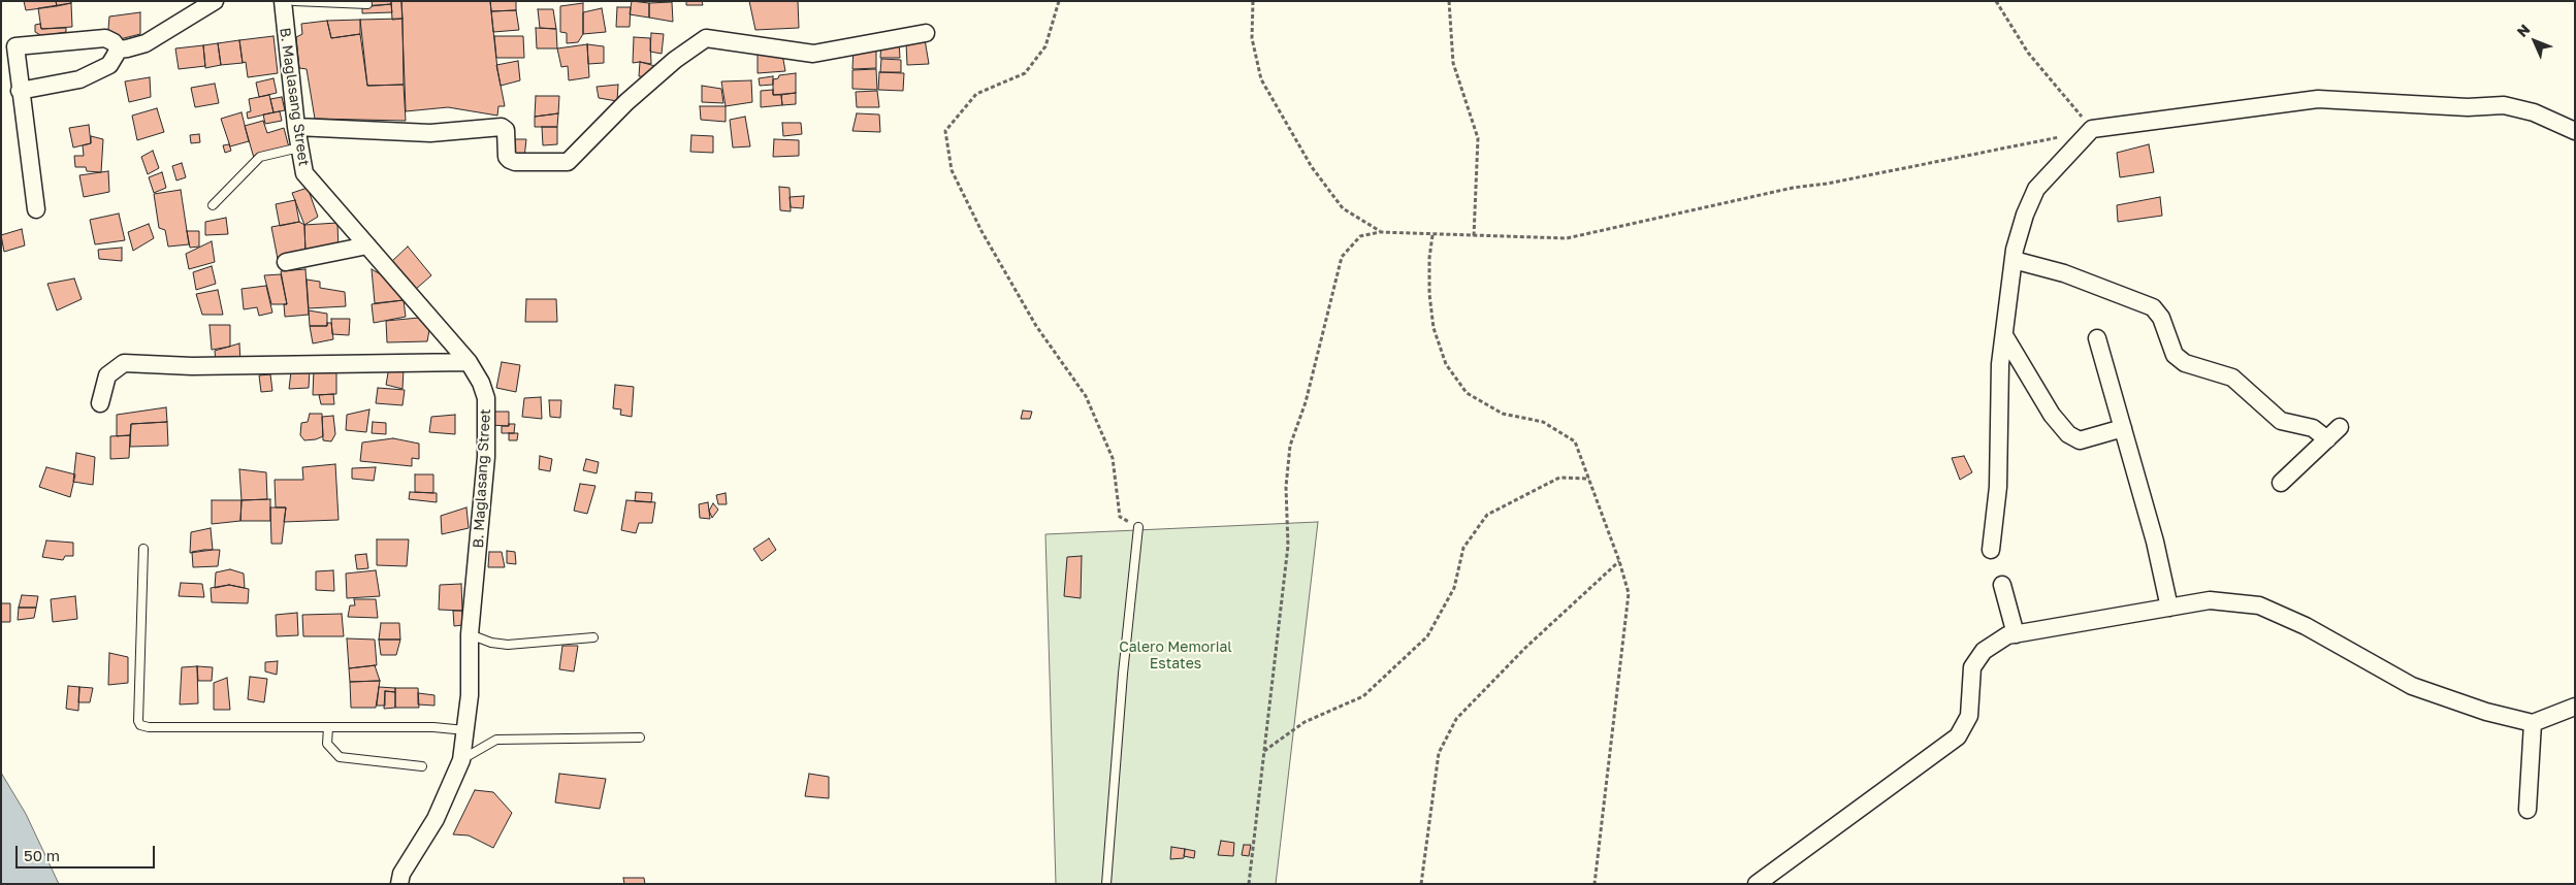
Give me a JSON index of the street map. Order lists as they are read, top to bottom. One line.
{"streets":{"street":["B. Maglasang Street"]},"parks":["Calero Memorial Estates"],"scale_bar":"50 m","north":"top left"}
